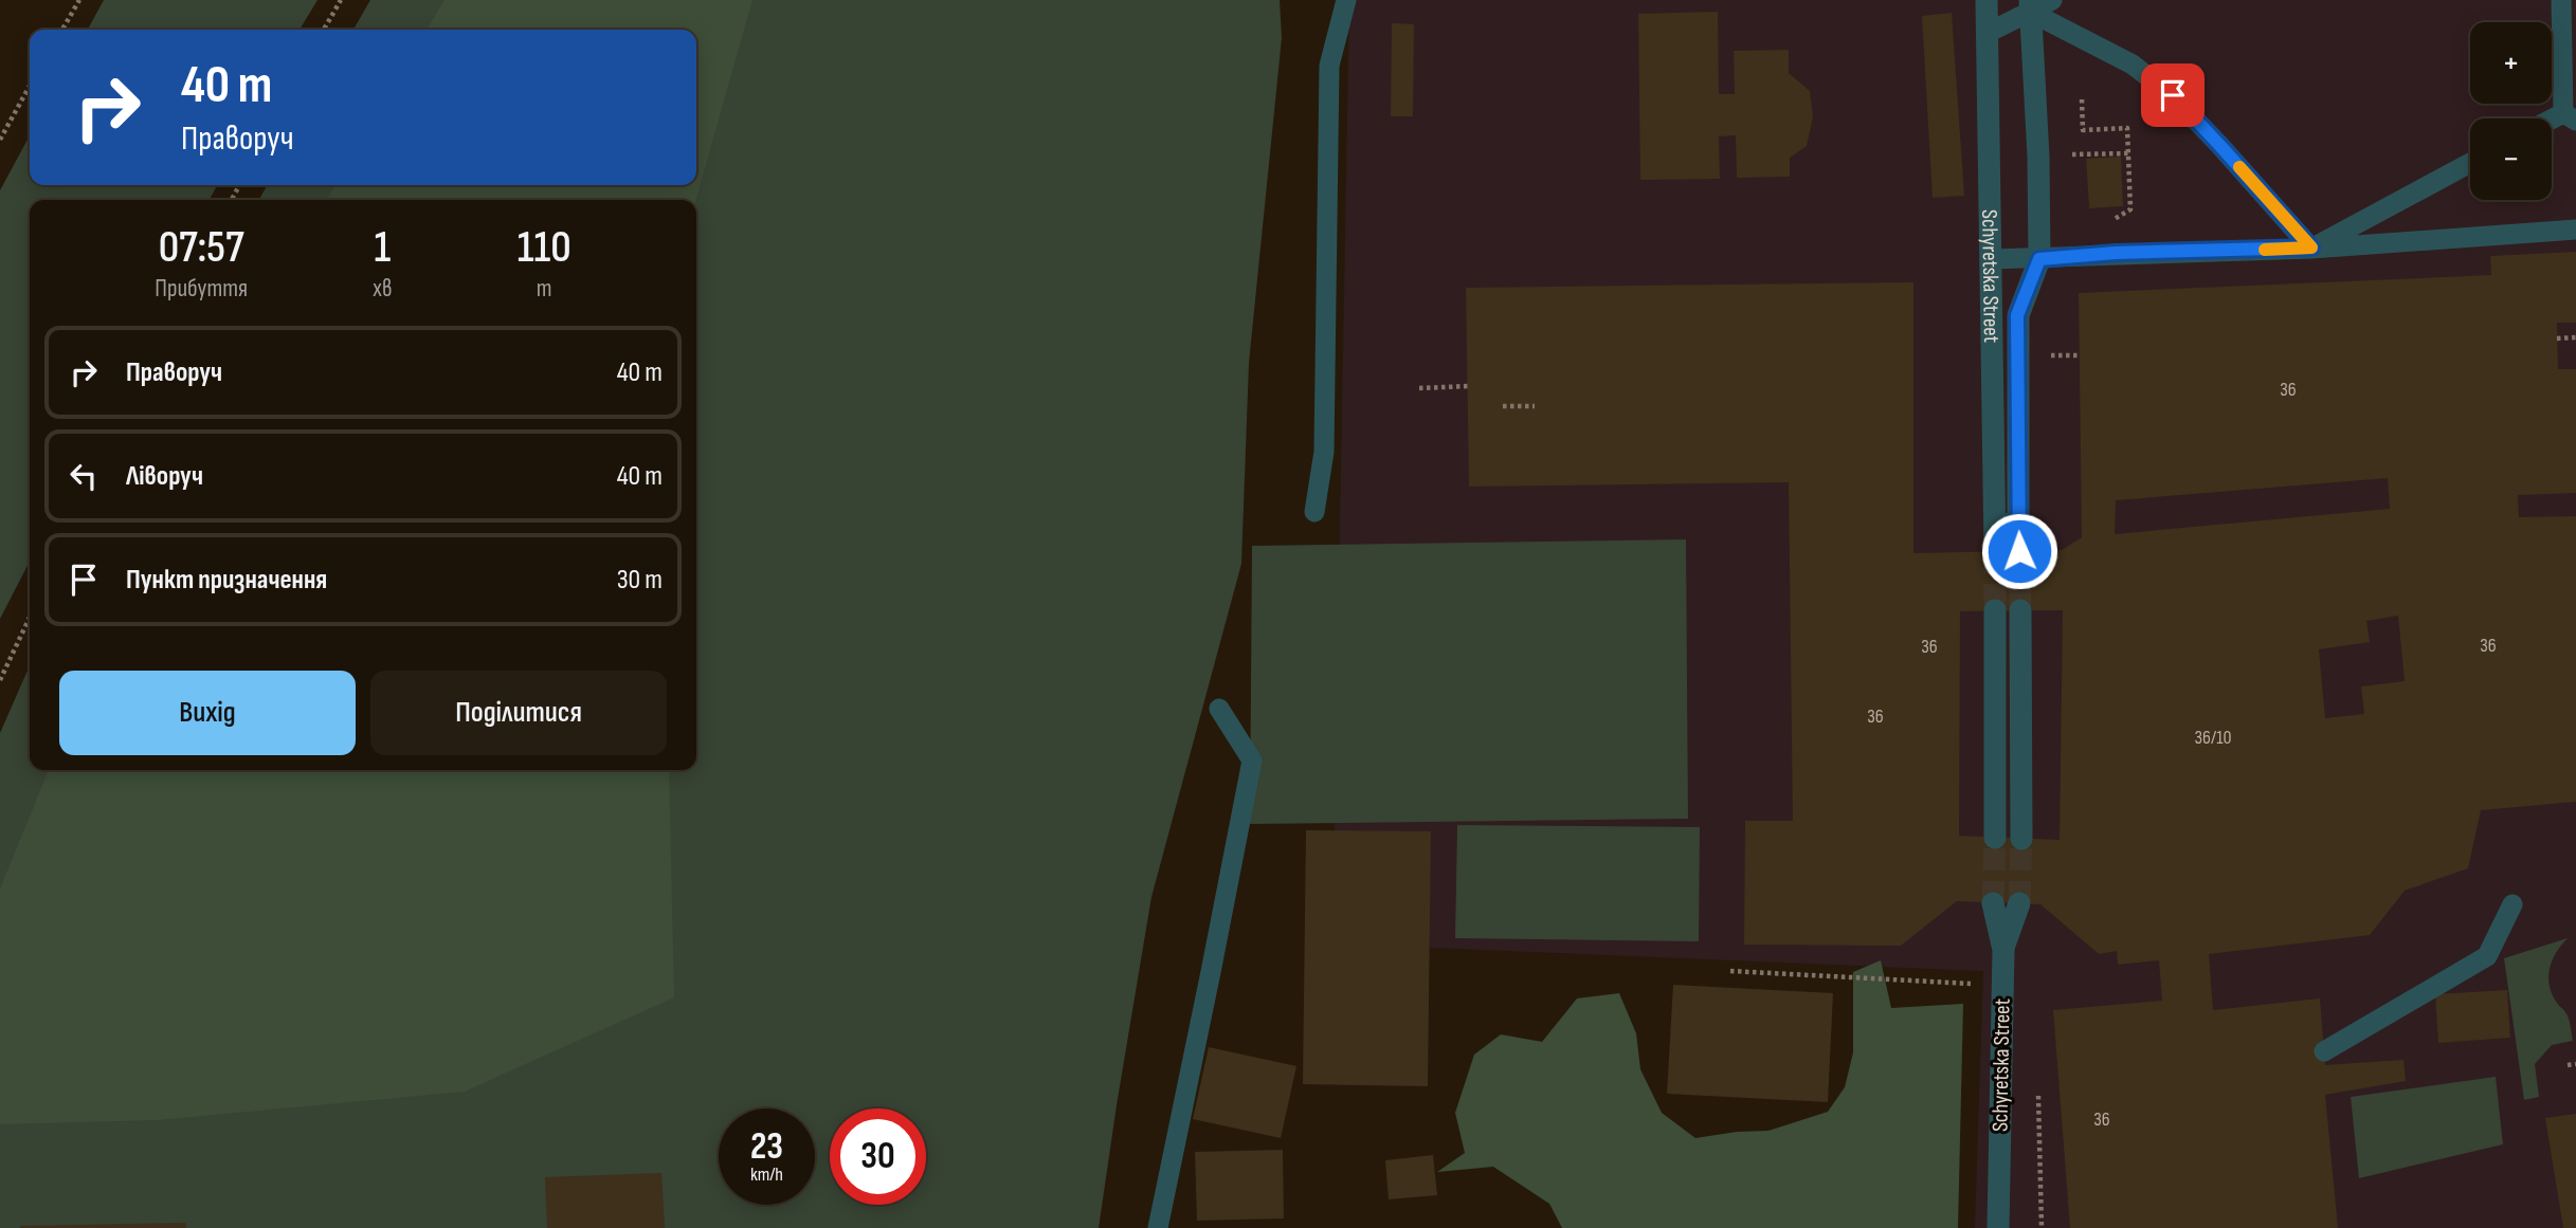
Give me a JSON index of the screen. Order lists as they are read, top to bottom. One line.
{"streets":{"street":["Schyretska Street"]},"house_numbers":["36","36","36","36","36/10","36"],"page":{"map_buttons":["+","−"],"turn":["40 m","Праворуч"],"eta":["07:57","Прибуття","1","хв","110","m"],"list":[{"name":"Праворуч","value":"40 m"},{"name":"Ліворуч","value":"40 m"},{"name":"Пункт призначення","value":"30 m"}],"buttons":["Вихід","Поділитися"],"speed":"23 km/h","limit":"30"}}
